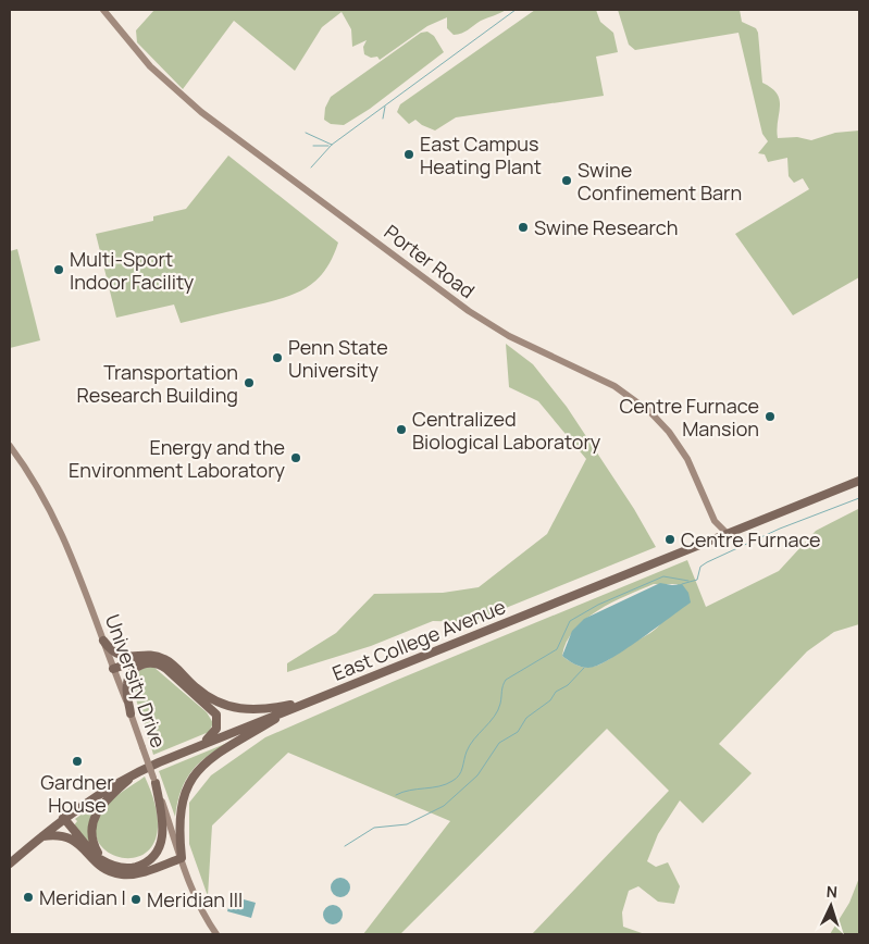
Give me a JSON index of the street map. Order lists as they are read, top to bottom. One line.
{"streets":{"main road":["East College Avenue"],"street":["Porter Road","University Drive"]},"crossings":[["Porter Road","East College Avenue"]],"places":["East Campus Heating Plant","Swine Confinement Barn","Swine Research","Multi-Sport Indoor Facility","Penn State University","Transportation Research Building","Centre Furnace Mansion","Centralized Biological Laboratory","Energy and the Environment Laboratory","Centre Furnace","Gardner House","Meridian I","Meridian III"],"north":"top"}
